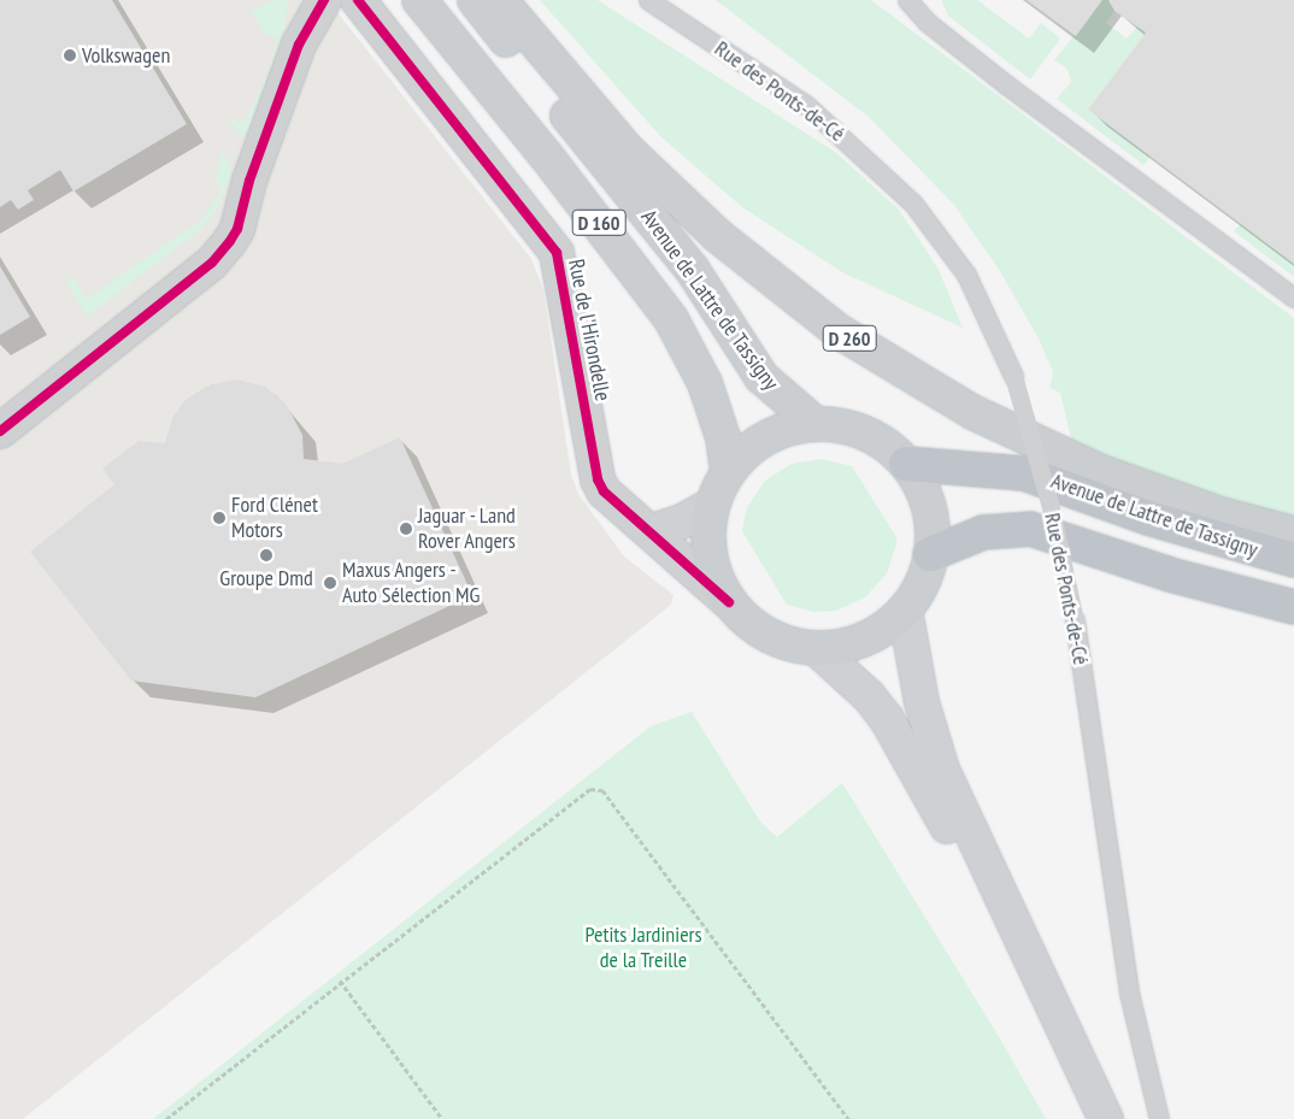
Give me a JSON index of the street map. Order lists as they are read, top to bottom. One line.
{"streets":{"highway":["Avenue de Lattre de Tassigny"],"main road":["D 160","D 260"],"street":["Rue de l'Hirondelle"],"lane":["Rue des Ponts-de-Cé"]},"parks":["Petits Jardiniers de la Treille"],"places":["Volkswagen","Ford Clénet Motors","Jaguar - Land Rover Angers","Groupe Dmd","Maxus Angers - Auto Sélection MG"]}
